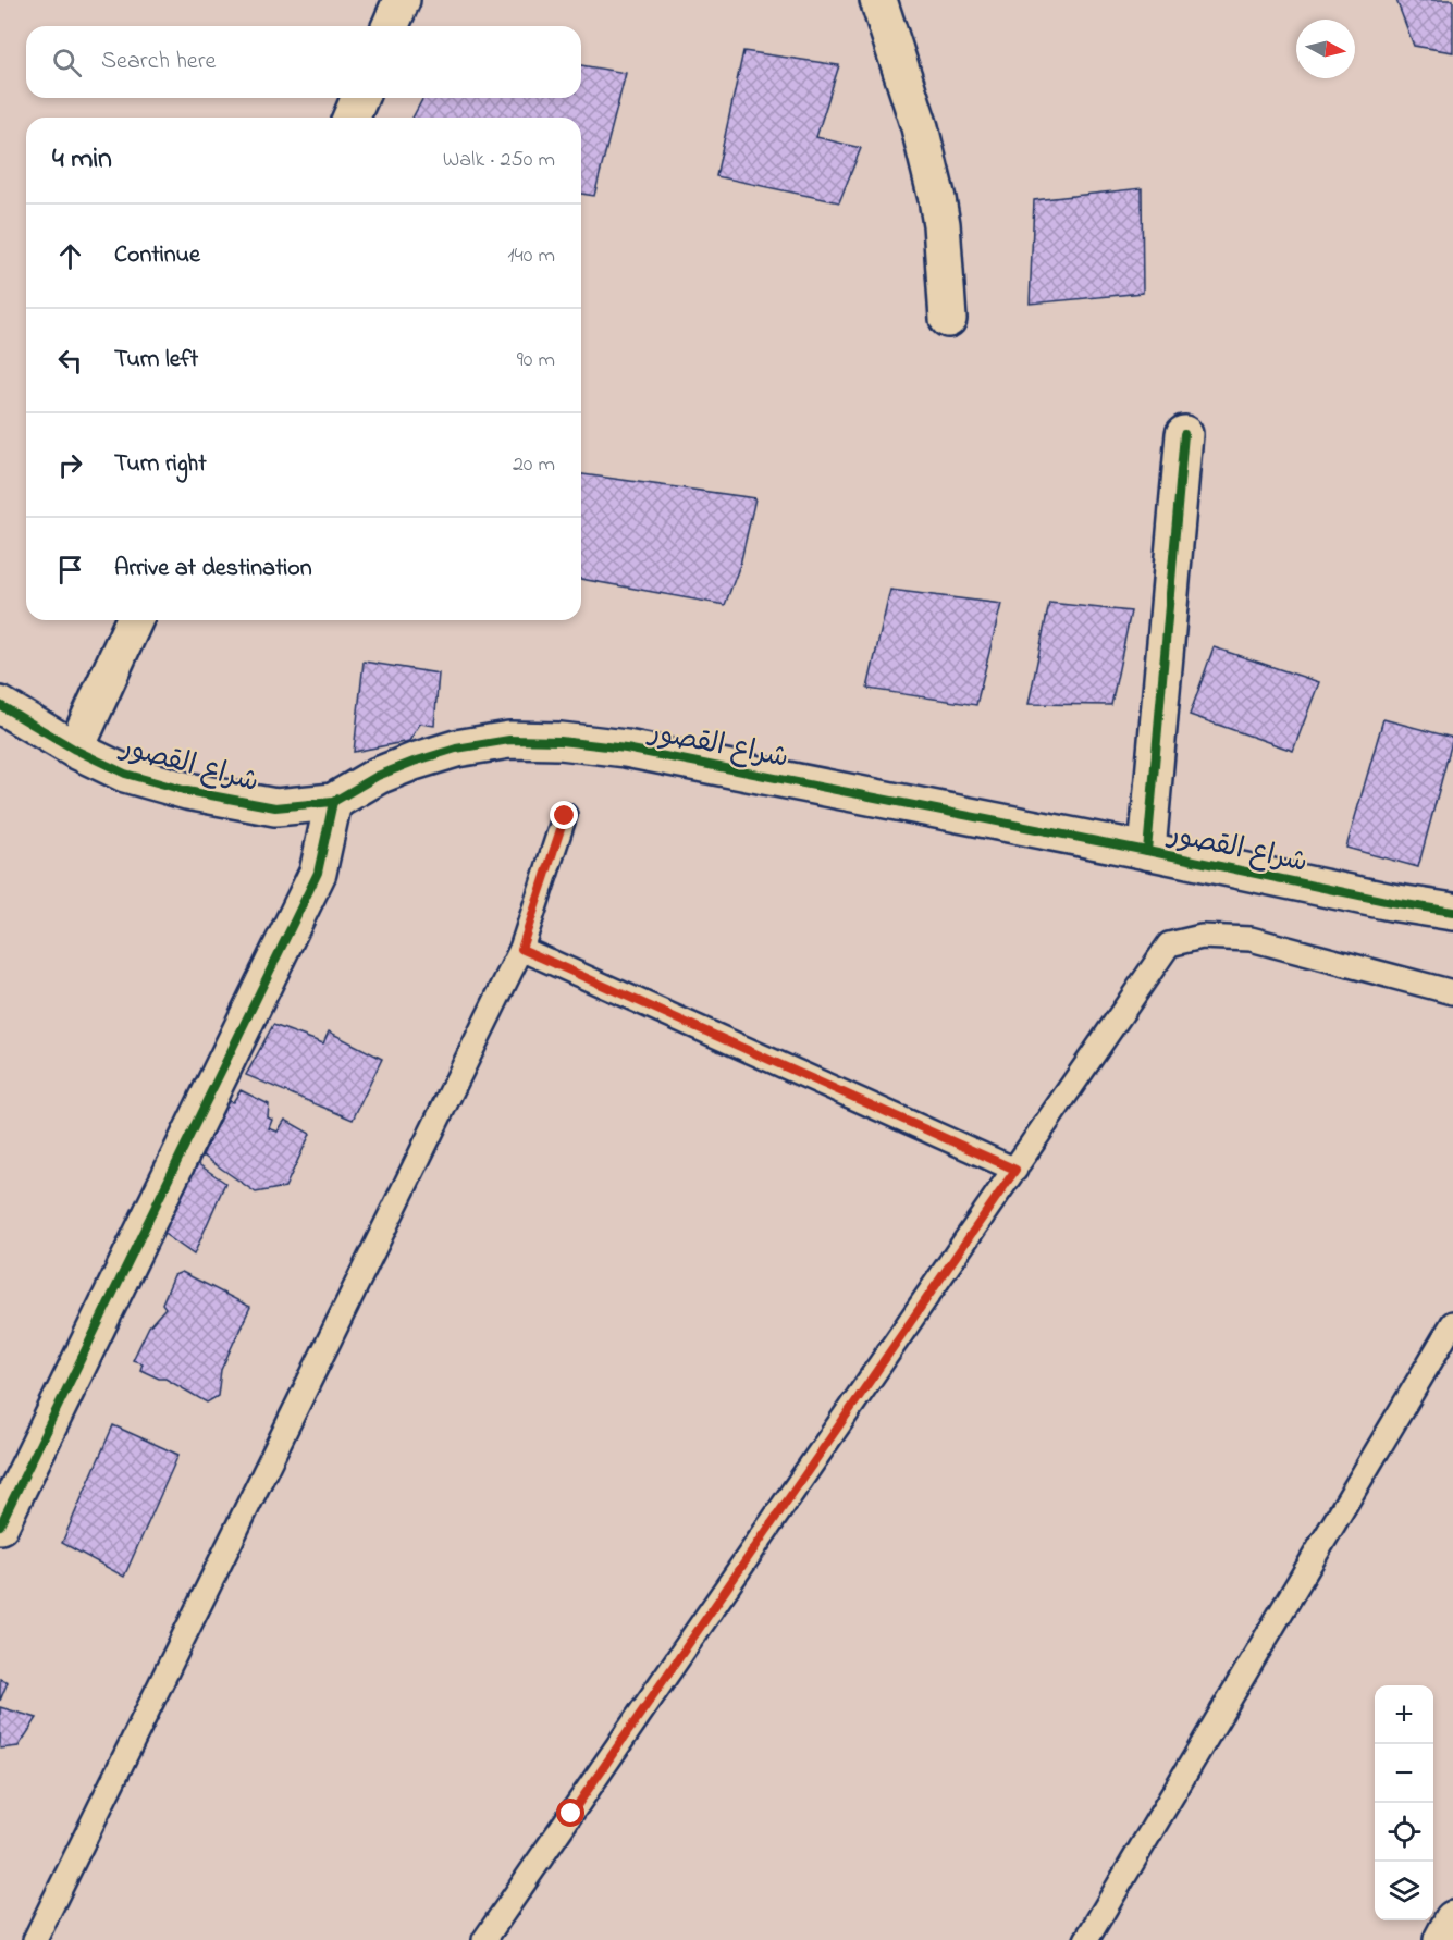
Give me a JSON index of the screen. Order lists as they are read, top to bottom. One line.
{"streets":{"street":["شراع القصور"]},"north":"right","page":{"search":"Search here","heading":["4 min","Walk · 250 m"],"list":[["Continue","140 m"],["Turn left","90 m"],["Turn right","20 m"],"Arrive at destination"],"map_buttons":["+","−"]}}
